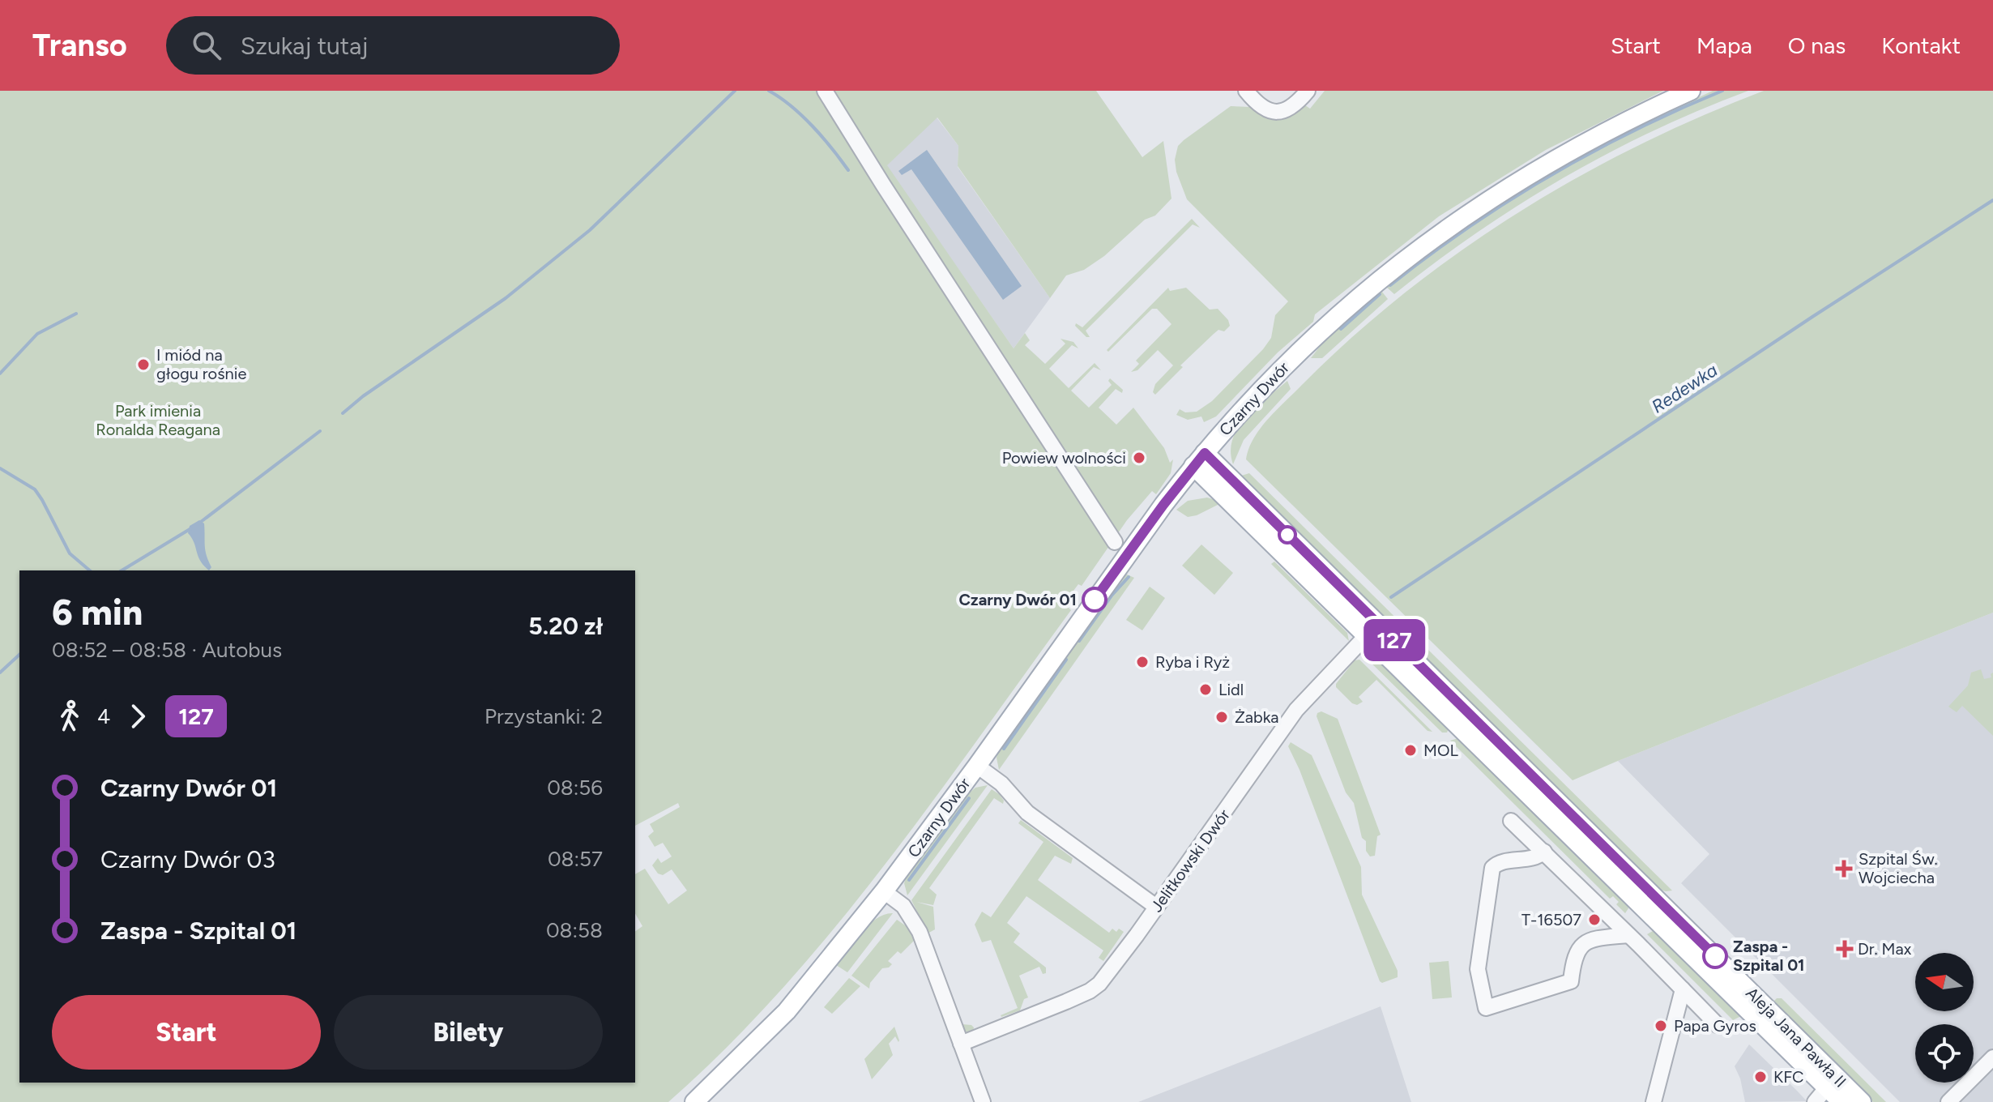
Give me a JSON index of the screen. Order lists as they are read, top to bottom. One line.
{"streets":{"main road":["Czarny Dwór","Aleja Jana Pawła II"],"street":["Jelitkowski Dwór"]},"crossings":[["Czarny Dwór","Aleja Jana Pawła II"],["Jelitkowski Dwór","Aleja Jana Pawła II"]],"water":["Redewka"],"parks":["Park imienia Ronalda Reagana"],"places":{"other":["I miód na głogu rośnie","Powiew wolności","Czarny Dwór 01","Ryba i Ryż","Lidl","Żabka","MOL","T-16507","Zaspa - Szpital 01","Papa Gyros","KFC"],"health":["Szpital Św. Wojciecha","Dr. Max"]},"lines":["bus line 127"],"north":"left","page":{"header":"Transo","search":"Szukaj tutaj","nav":["Start","Mapa","O nas","Kontakt"],"on_map":"127","heading":["6 min","08:52 – 08:58 · Autobus","5.20 zł"],"legs":["4","127","Przystanki: 2"],"list":[{"name":"Czarny Dwór 01","value":"08:56"},{"name":"Czarny Dwór 03","value":"08:57"},{"name":"Zaspa - Szpital 01","value":"08:58"}],"buttons":["Start","Bilety"]}}
